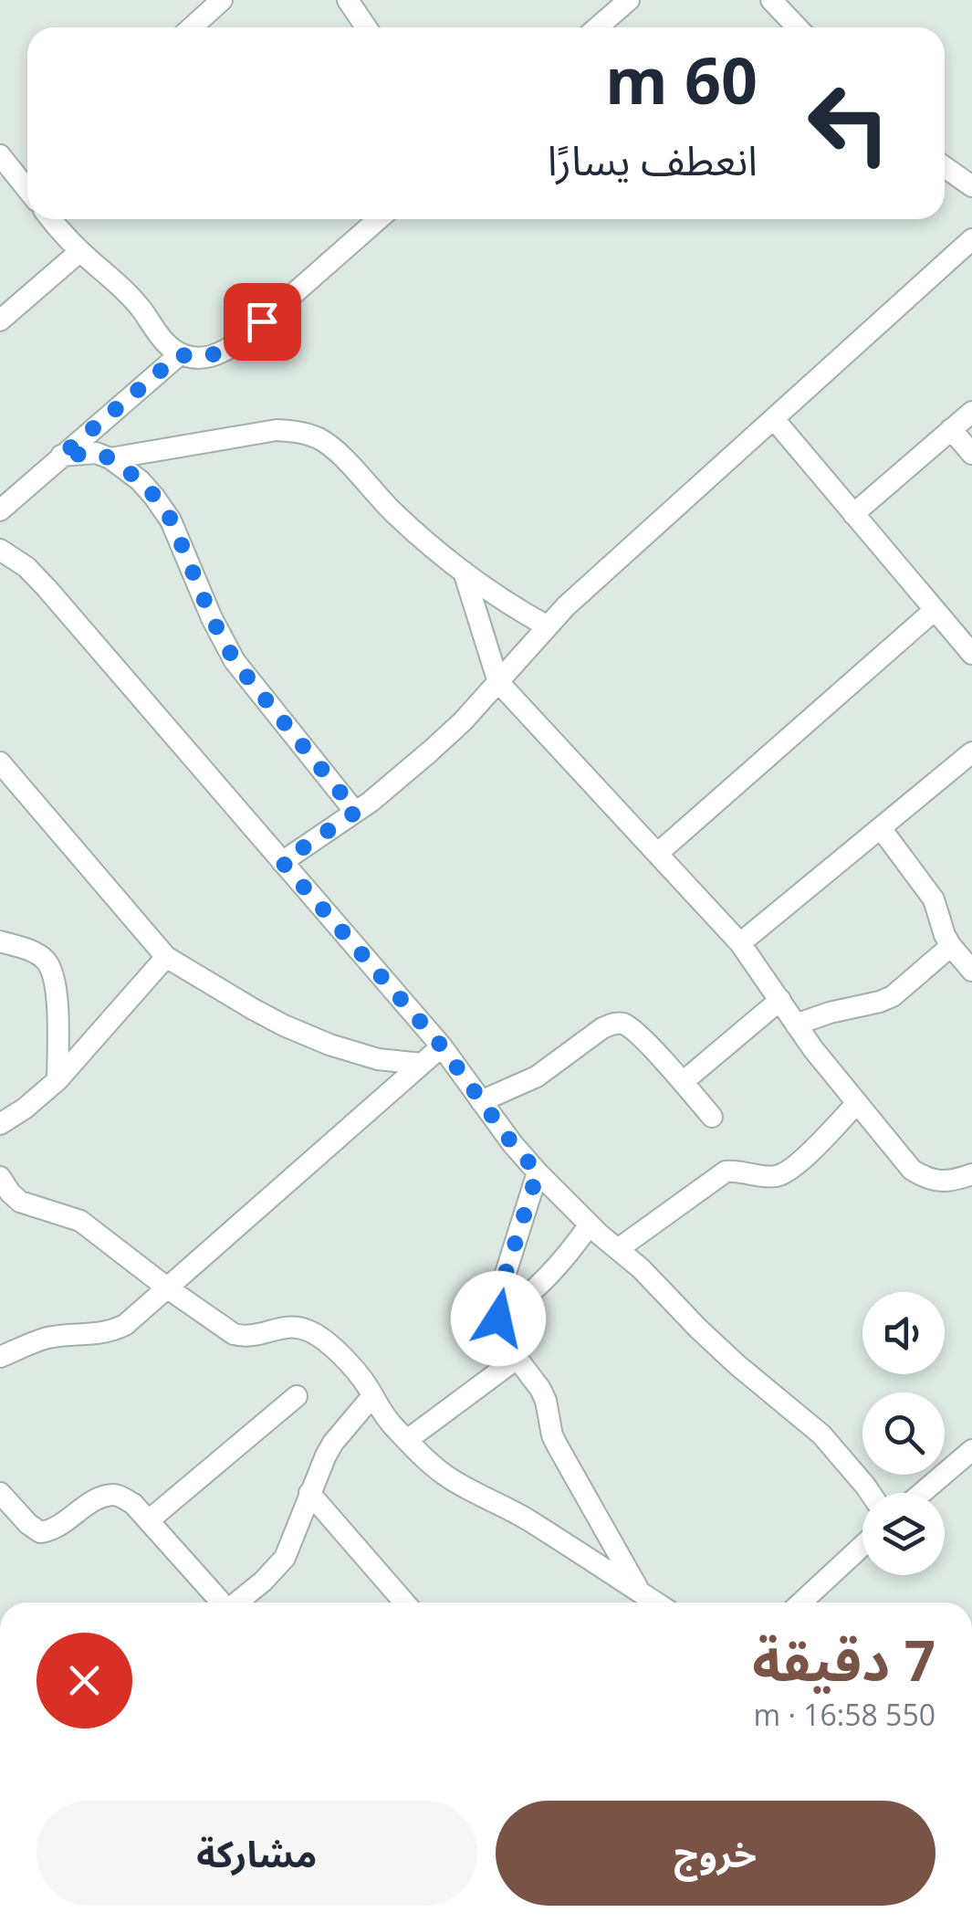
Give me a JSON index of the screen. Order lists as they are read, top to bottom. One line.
{"page":{"turn":["60 m","انعطف يسارًا"],"heading":["7 دقيقة","550 m · 16:58"],"buttons":["خروج","مشاركة"]}}
